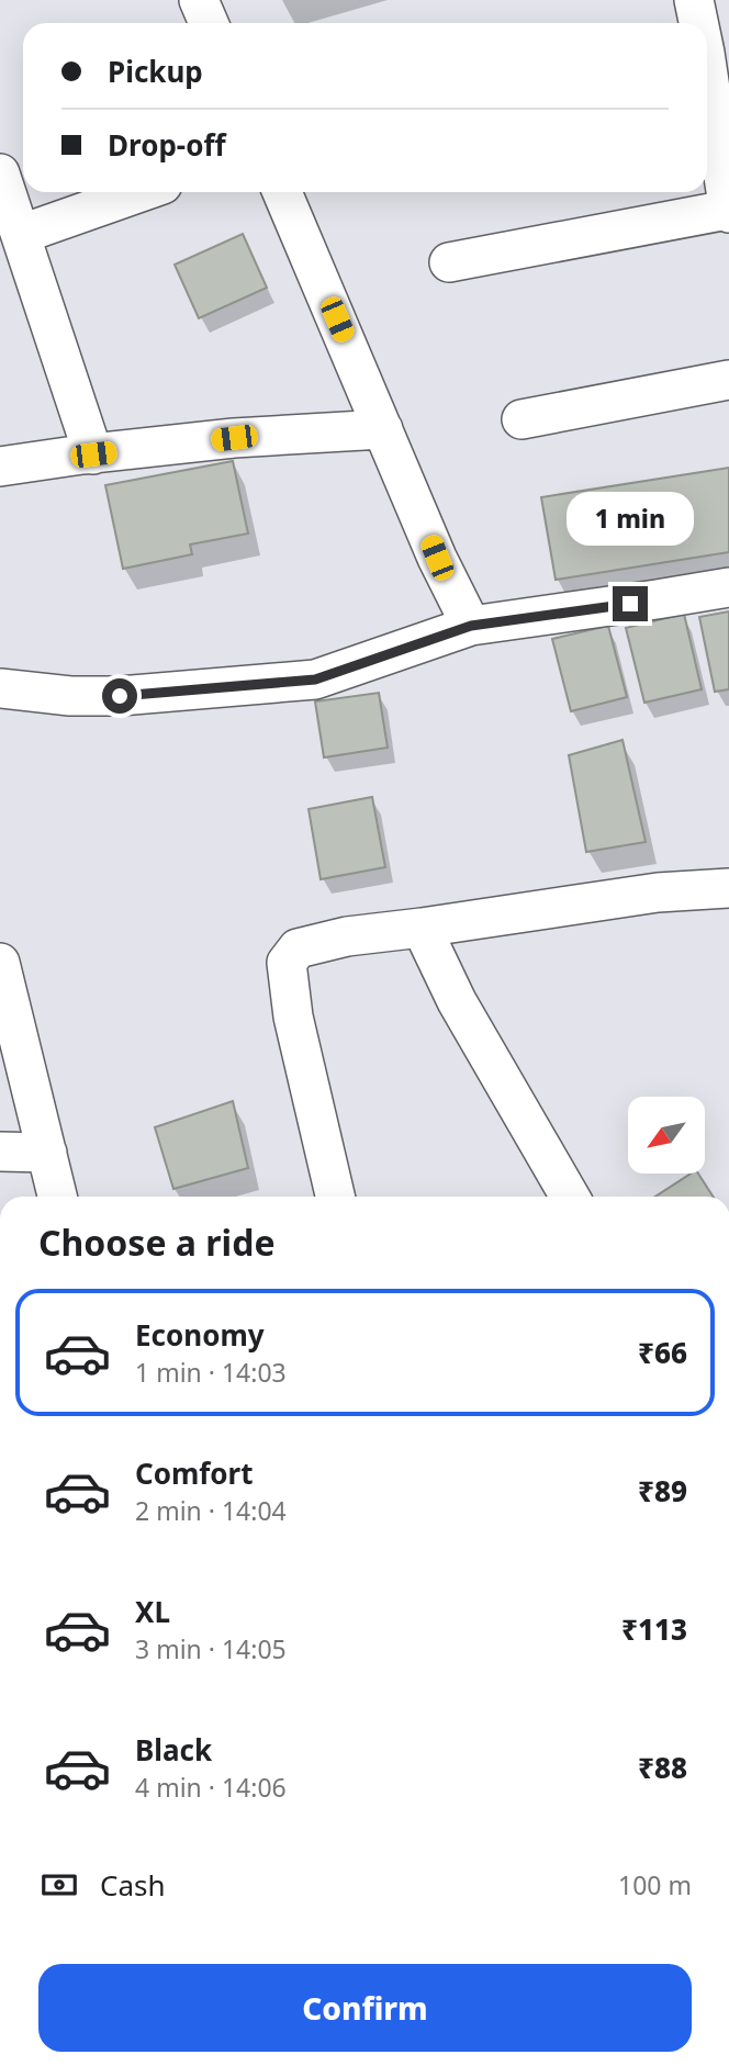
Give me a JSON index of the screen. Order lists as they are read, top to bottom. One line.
{"north":"bottom left","page":{"banner":["Pickup","Drop-off"],"bubble":"1 min","heading":"Choose a ride","list":[{"name":"Economy","note":"1 min · 14:03","value":"₹66"},{"name":"Comfort","note":"2 min · 14:04","value":"₹89"},{"name":"XL","note":"3 min · 14:05","value":"₹113"},{"name":"Black","note":"4 min · 14:06","value":"₹88"}],"pay":["Cash","100 m"],"buttons":"Confirm"}}
